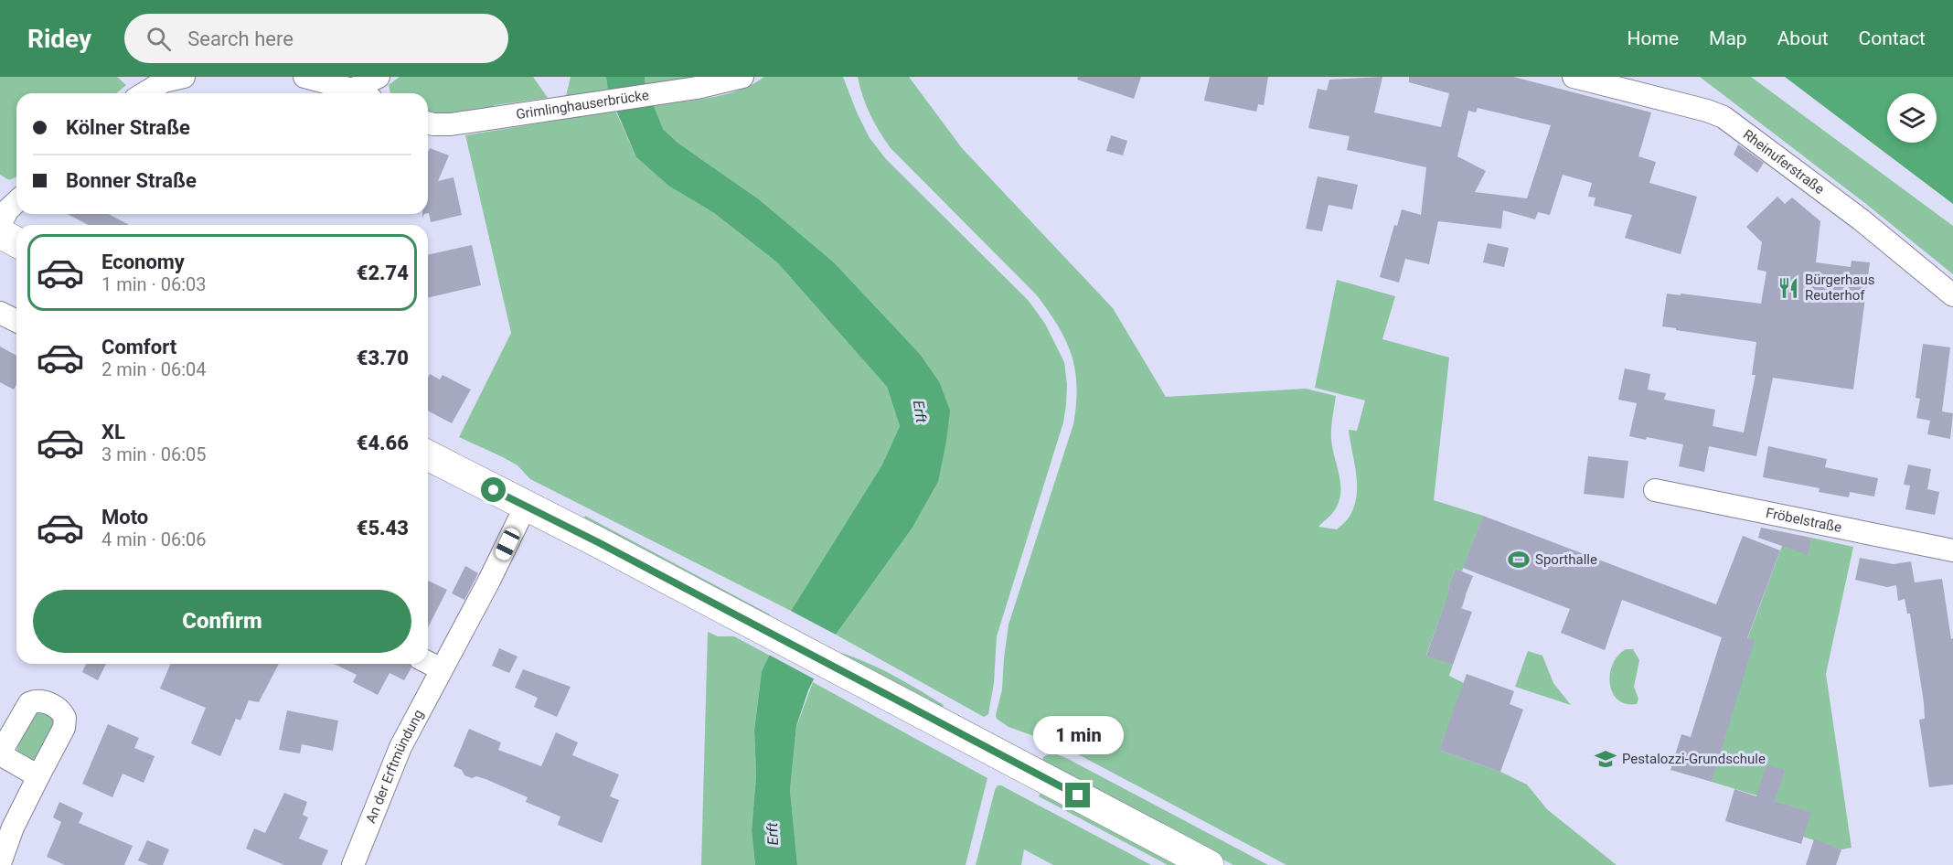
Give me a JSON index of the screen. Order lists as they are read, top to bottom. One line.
{"streets":{"street":["Grimlinghauserbrücke","Rheinuferstraße","Fröbelstraße","An der Erftmündung"]},"water":["Erft"],"places":{"restaurant":["Bürgerhaus Reuterhof"],"sports":["Sporthalle"],"school or university":["Pestalozzi-Grundschule"]},"page":{"header":"Ridey","search":"Search here","nav":["Home","Map","About","Contact"],"banner":["Kölner Straße","Bonner Straße"],"list":[{"name":"Economy","note":"1 min · 06:03","value":"€2.74"},{"name":"Comfort","note":"2 min · 06:04","value":"€3.70"},{"name":"XL","note":"3 min · 06:05","value":"€4.66"},{"name":"Moto","note":"4 min · 06:06","value":"€5.43"}],"buttons":"Confirm","bubble":"1 min"}}
